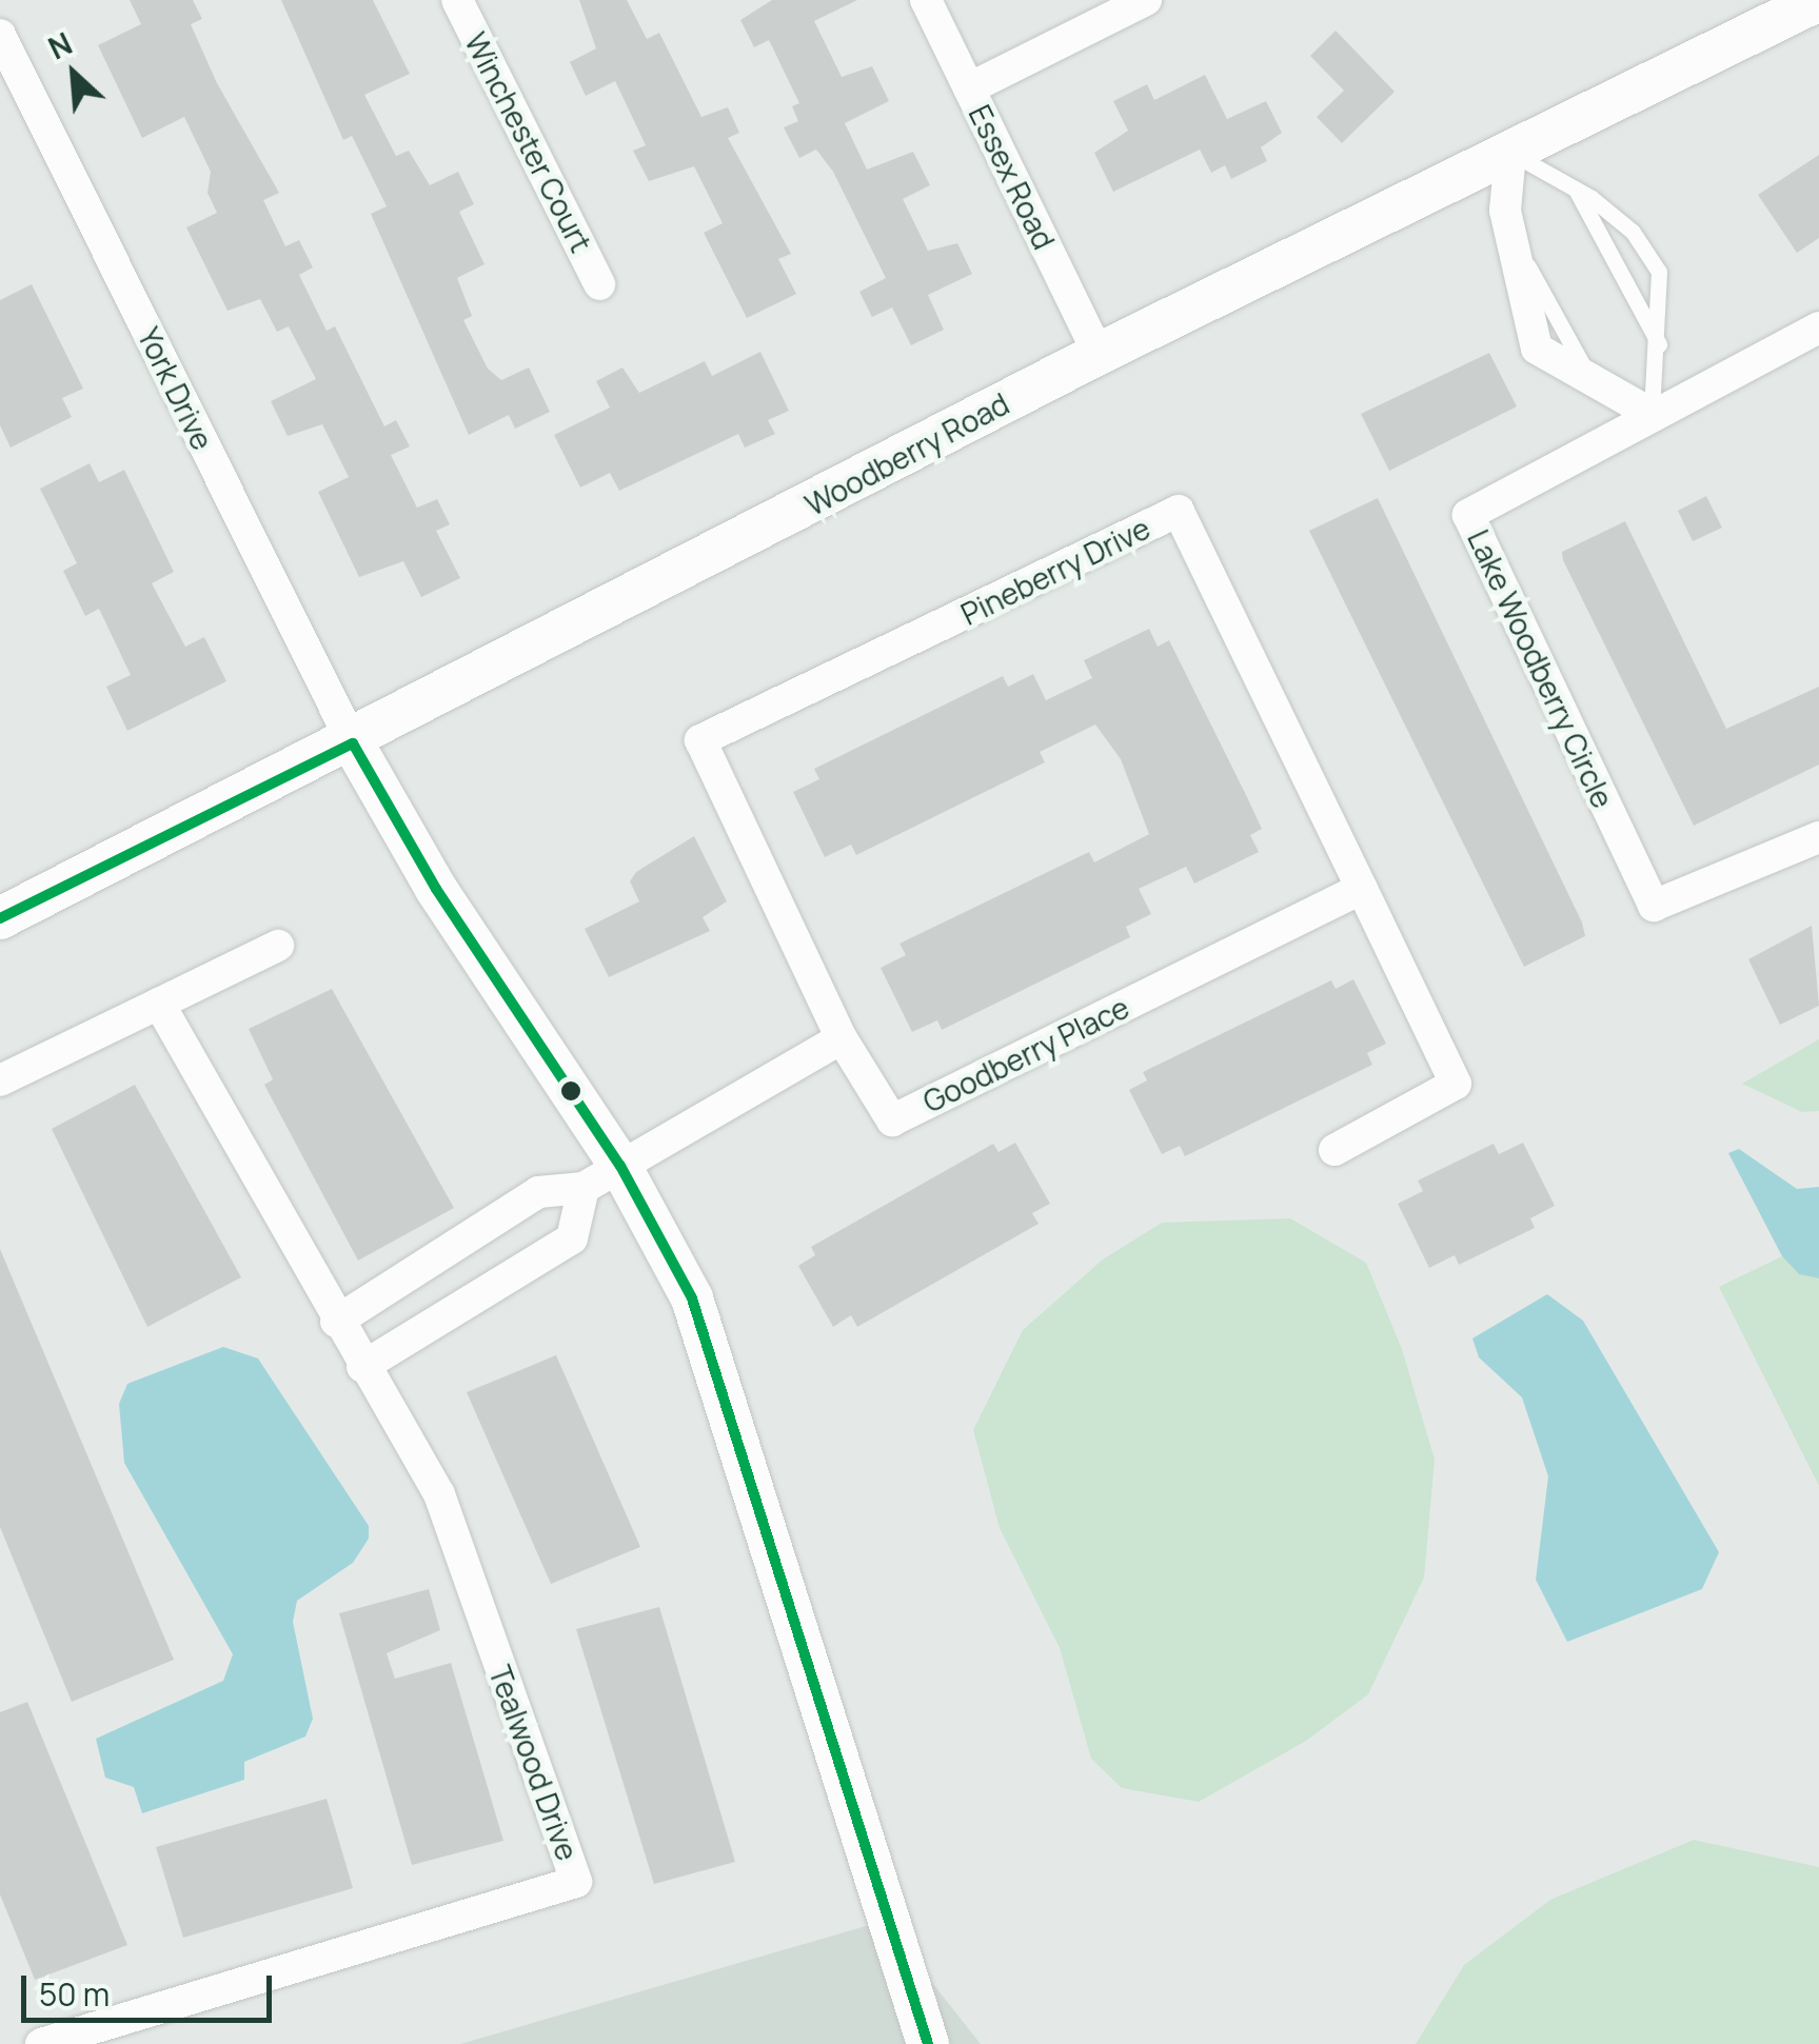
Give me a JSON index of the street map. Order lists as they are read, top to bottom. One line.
{"streets":{"street":["Winchester Court","Essex Road","York Drive","Woodberry Road","Pineberry Drive","Lake Woodberry Circle","Goodberry Place","Tealwood Drive"]},"crossings":[["Essex Road","Woodberry Road"],["York Drive","Woodberry Road"],["Pineberry Drive","Goodberry Place"]],"scale_bar":"50 m","north":"top left"}
